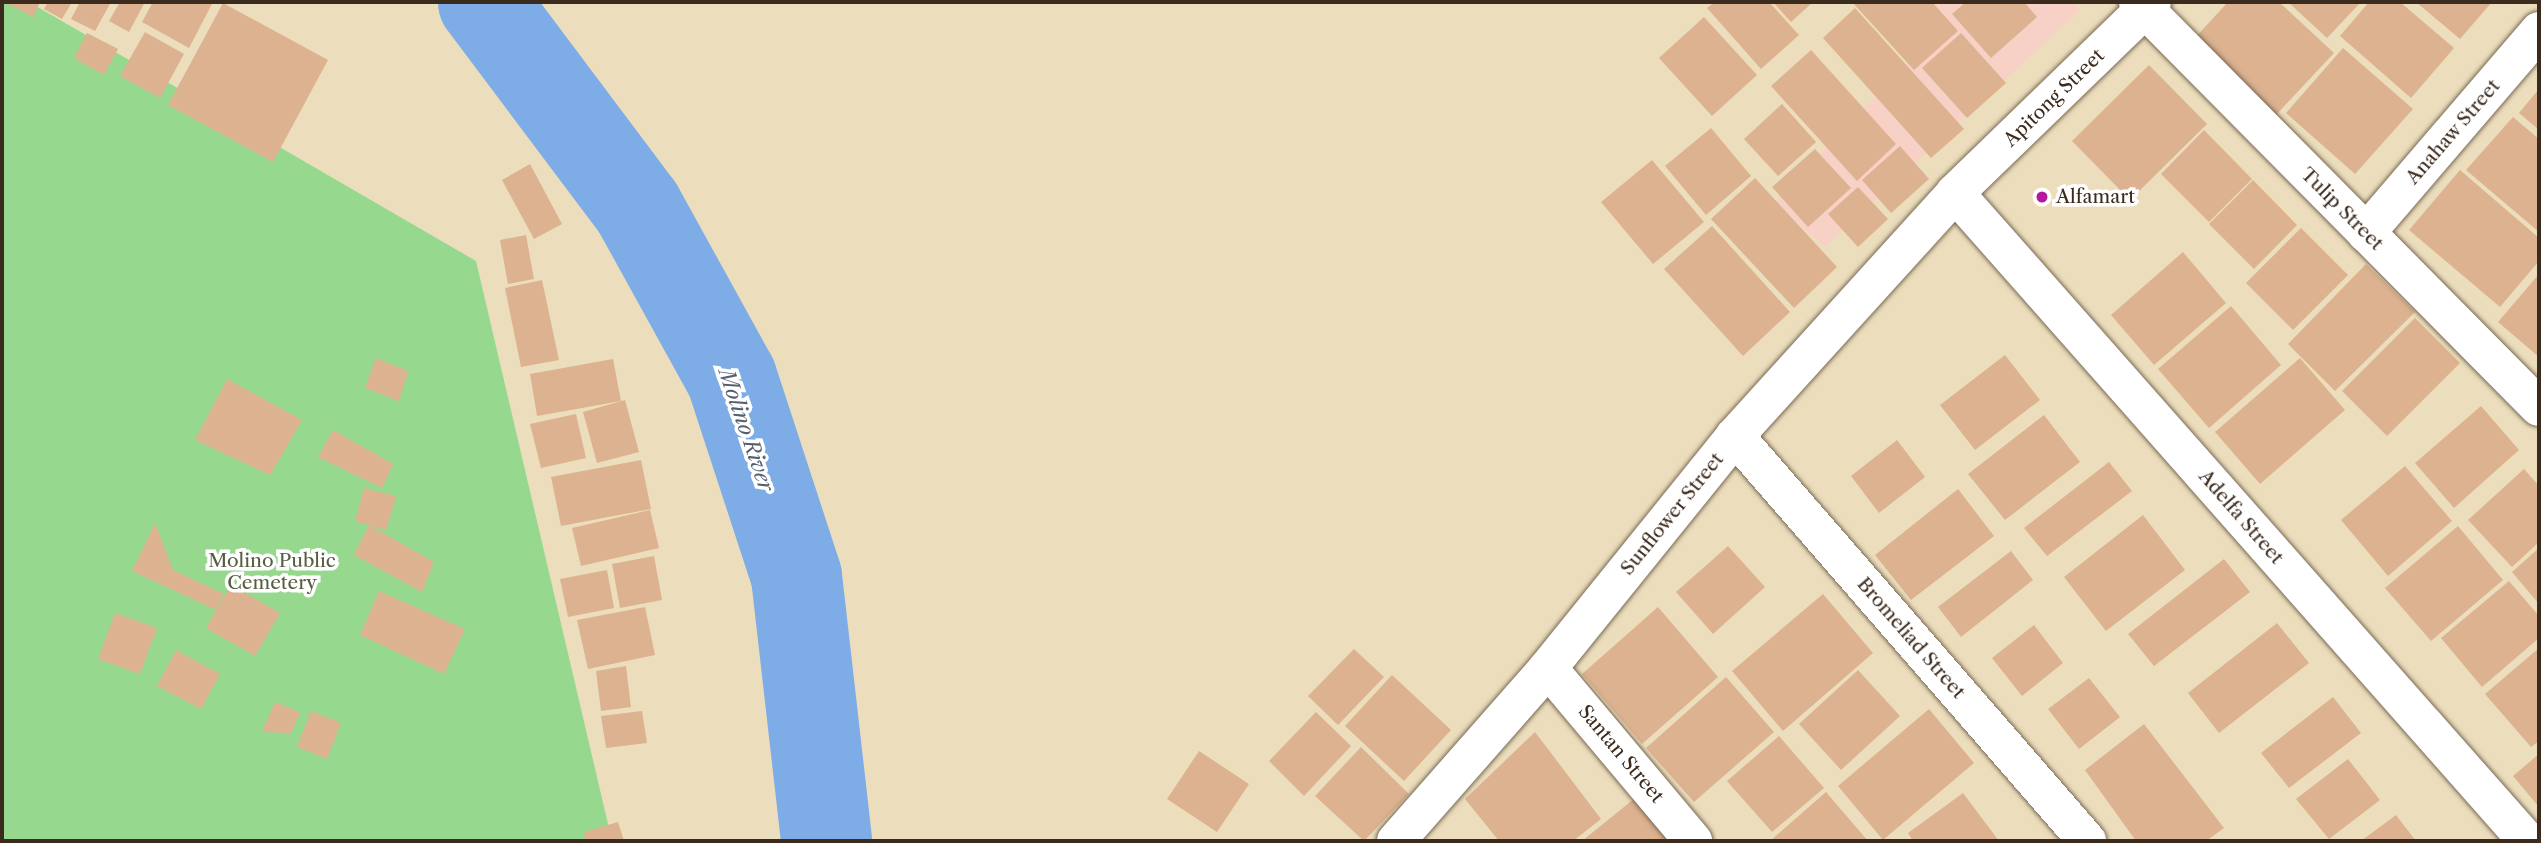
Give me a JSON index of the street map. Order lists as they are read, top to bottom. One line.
{"streets":{"street":["Apitong Street","Anahaw Street","Tulip Street","Sunflower Street","Adelfa Street","Bromeliad Street","Santan Street"]},"crossings":[["Apitong Street","Tulip Street"],["Apitong Street","Sunflower Street"],["Apitong Street","Adelfa Street"],["Anahaw Street","Tulip Street"],["Sunflower Street","Adelfa Street"],["Sunflower Street","Bromeliad Street"],["Sunflower Street","Santan Street"]],"water":["Molino River"],"parks":["Molino Public Cemetery"],"places":["Alfamart"]}
